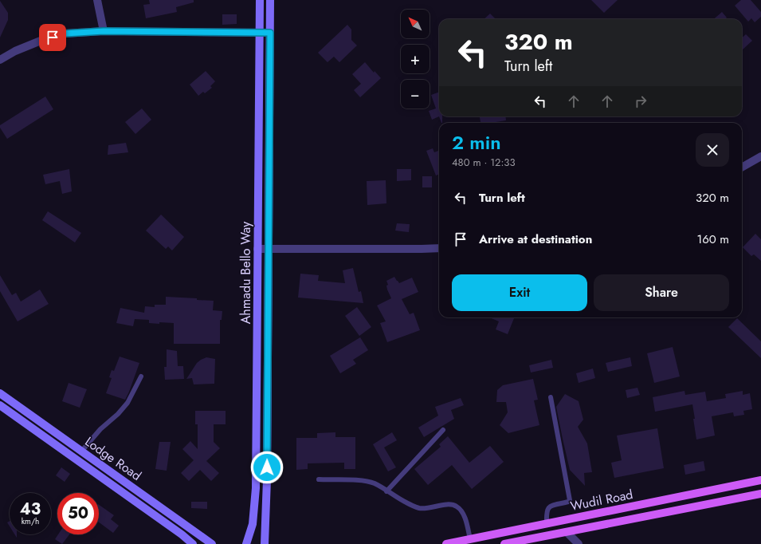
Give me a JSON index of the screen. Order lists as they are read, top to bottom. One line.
{"streets":{"main road":["Ahmadu Bello Way","Lodge Road","Wudil Road"]},"north":"top left","page":{"map_buttons":["+","−"],"turn":["320 m","Turn left"],"heading":["2 min","480 m · 12:33"],"list":[{"name":"Turn left","value":"320 m"},{"name":"Arrive at destination","value":"160 m"}],"buttons":["Exit","Share"],"speed":"43 km/h","limit":"50"}}
